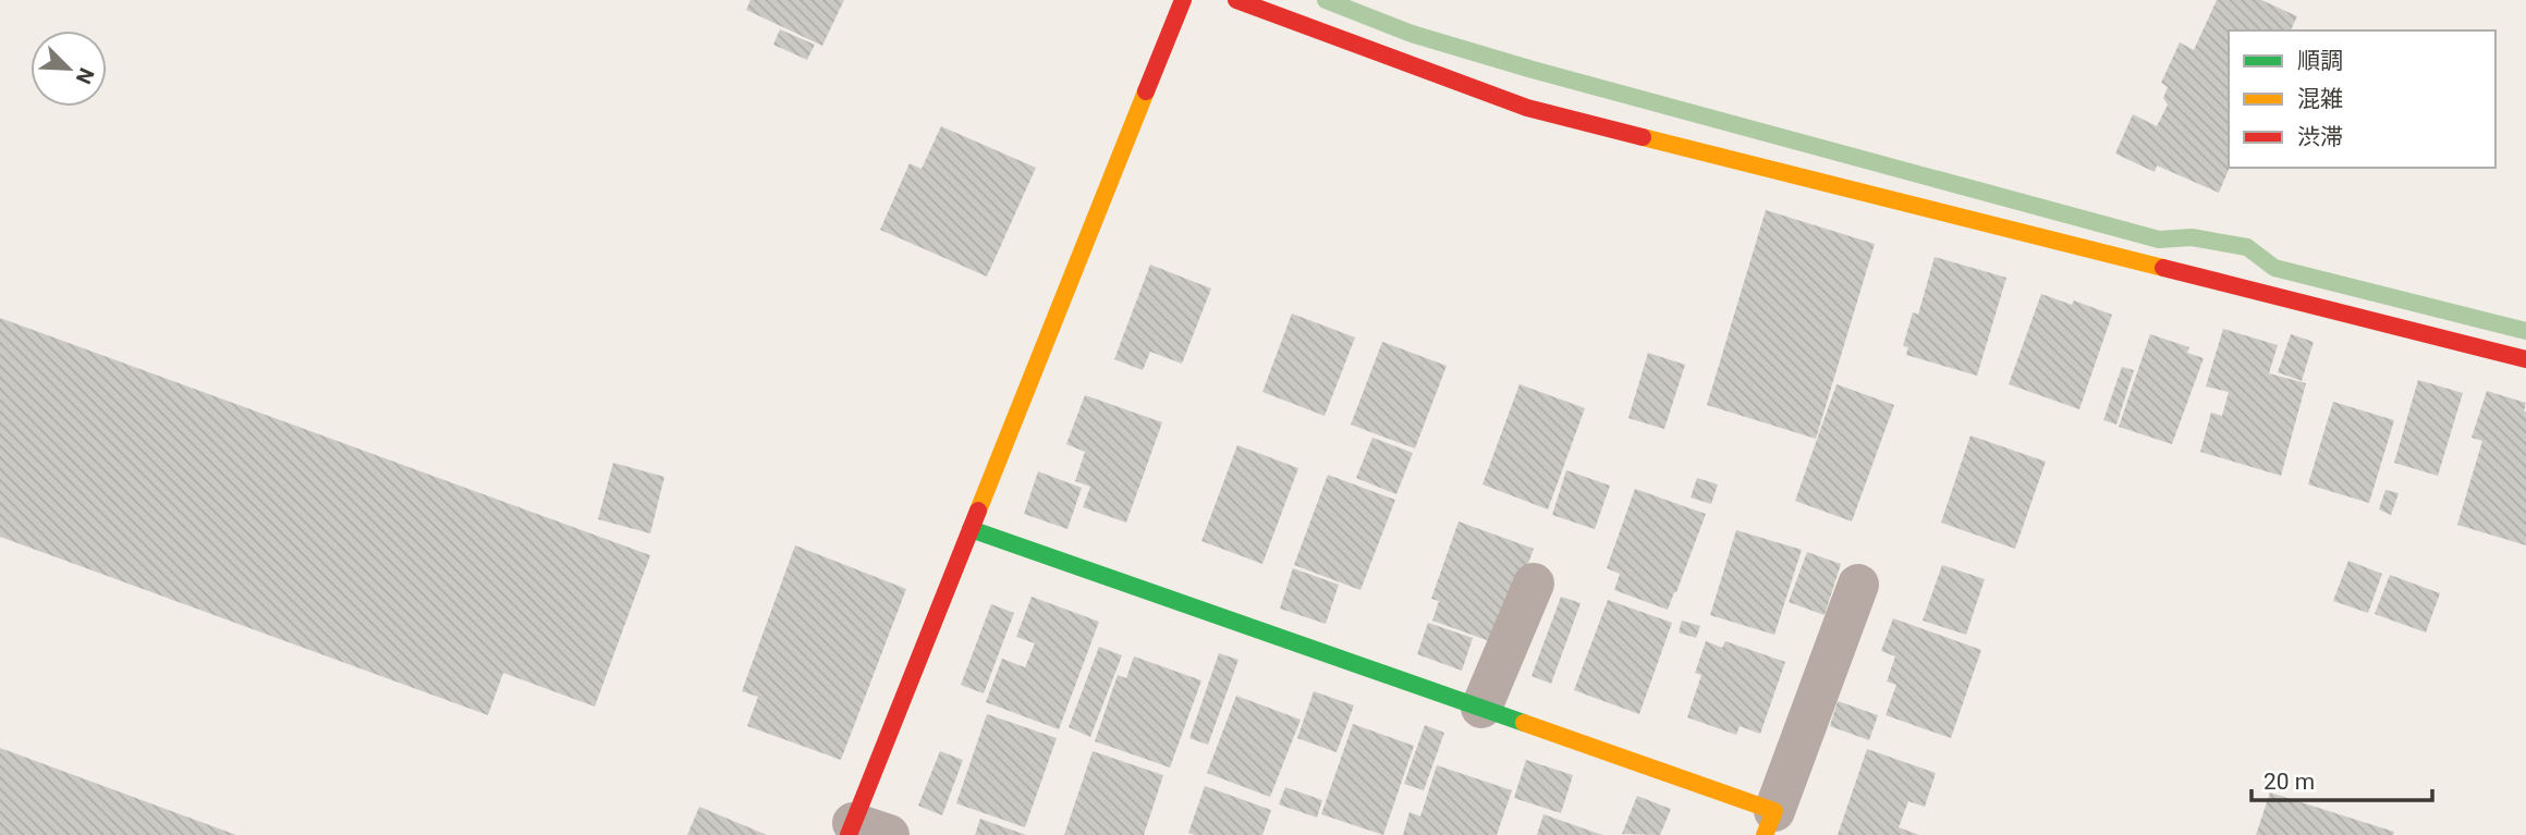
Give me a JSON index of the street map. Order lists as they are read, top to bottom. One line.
{"legend":["順調","混雑","渋滞"],"scale_bar":"20 m","north":"bottom right"}
